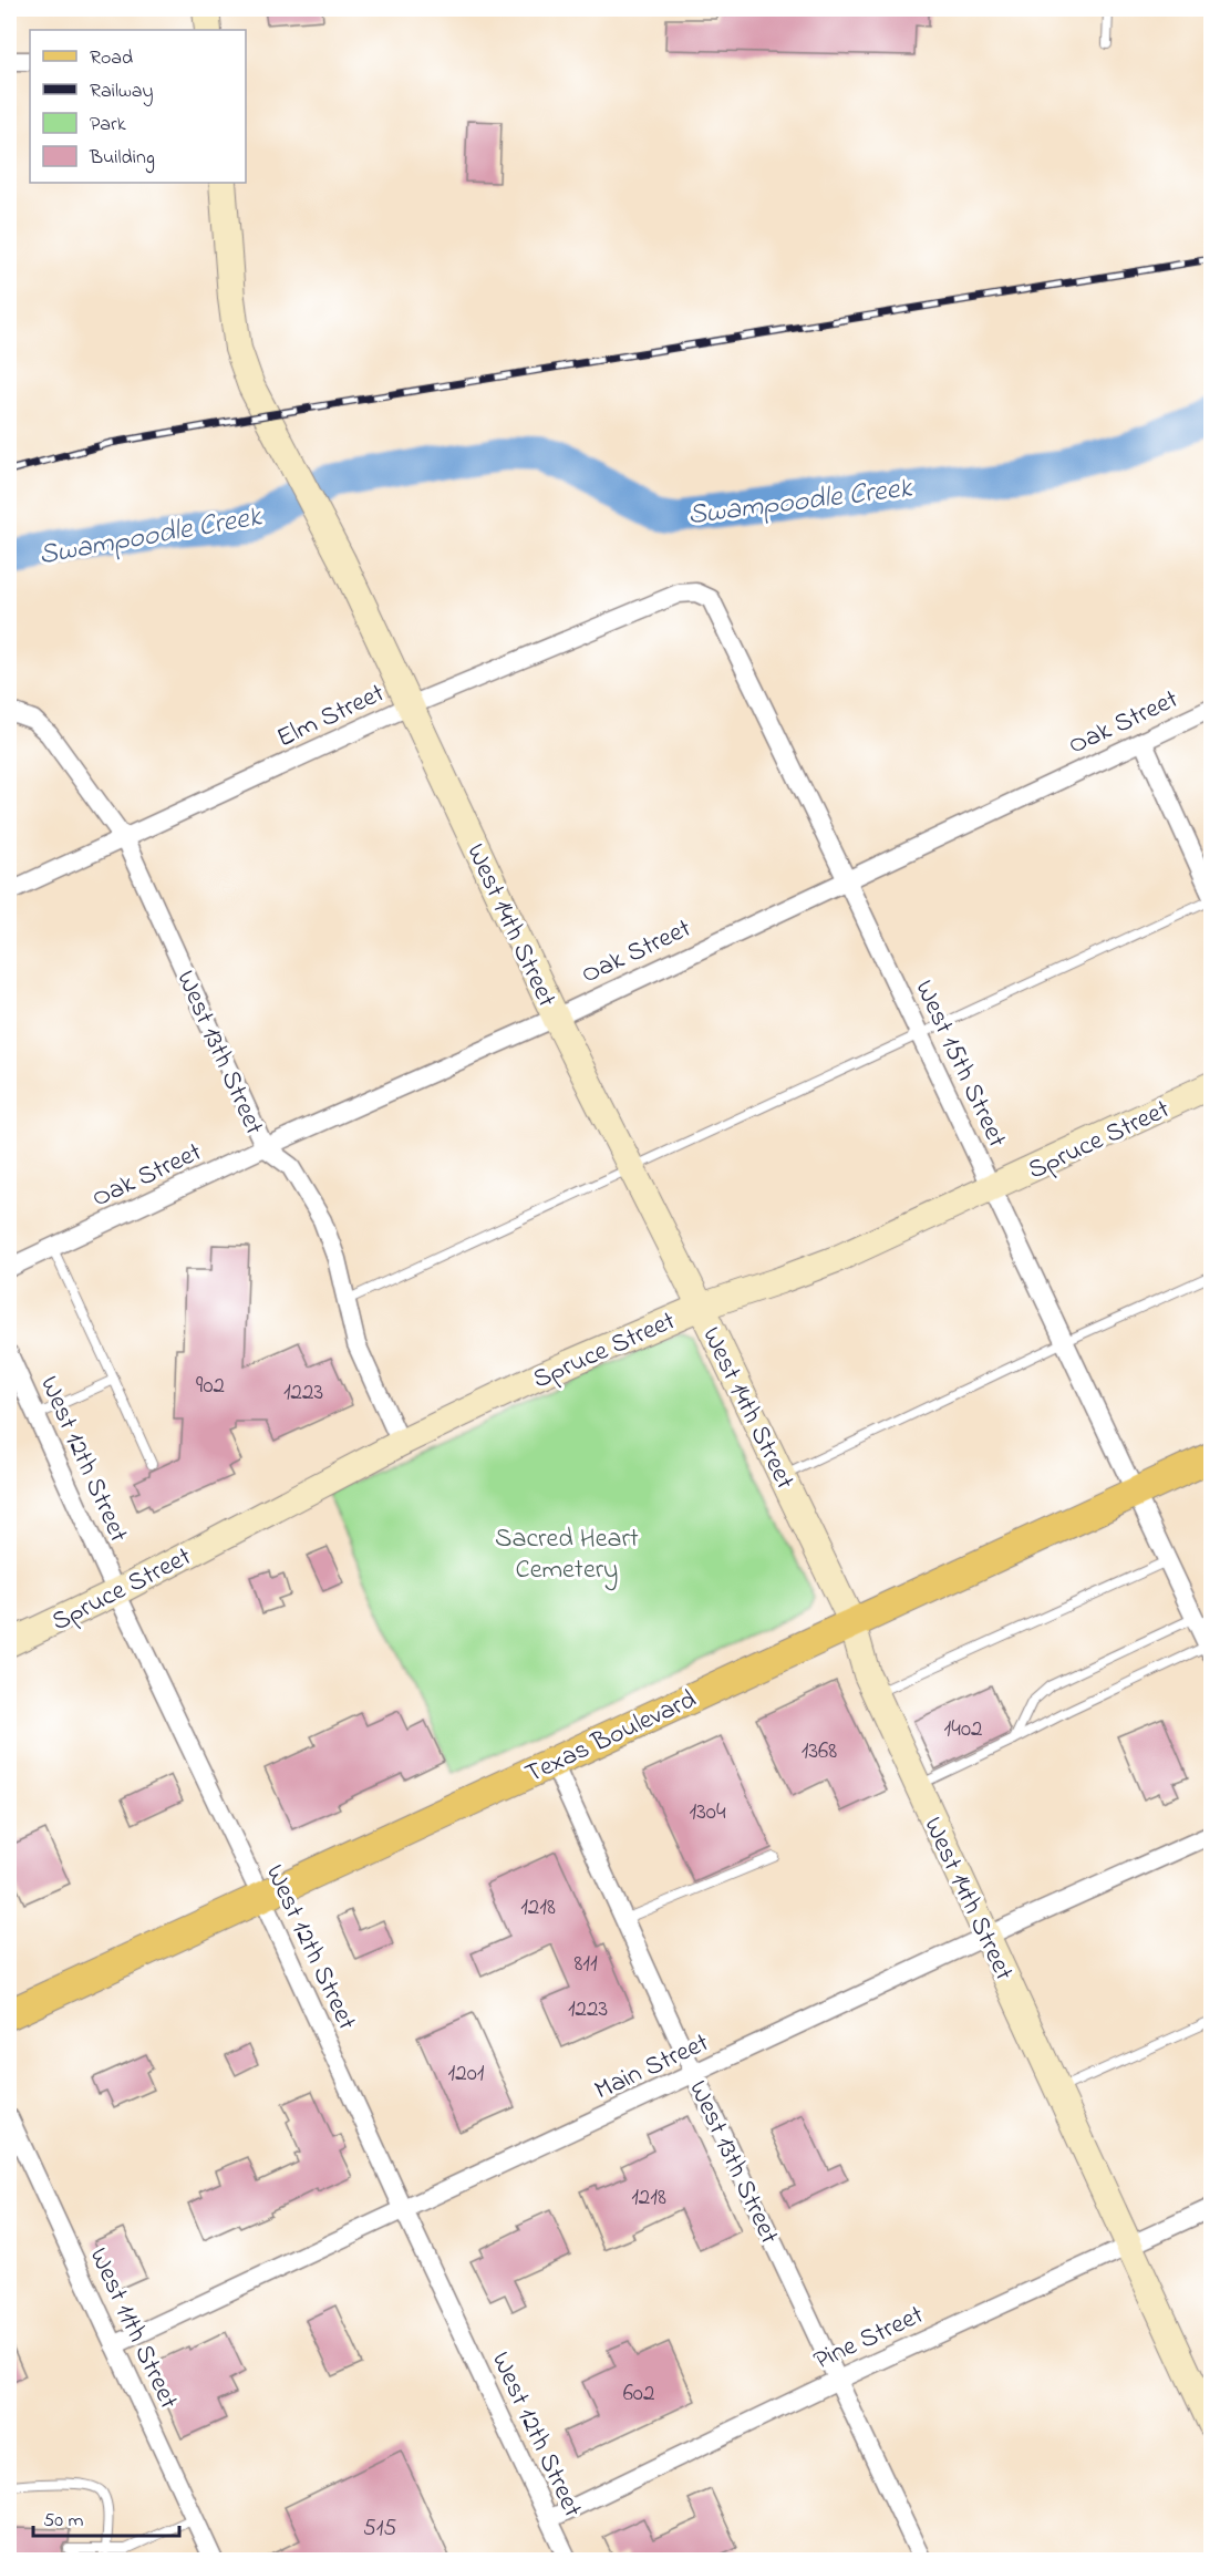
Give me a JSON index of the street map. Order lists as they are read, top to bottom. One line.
{"streets":{"main road":["Texas Boulevard"],"street":["Elm Street","Oak Street","West 14th Street","West 13th Street","West 15th Street","Spruce Street","West 12th Street","Main Street","West 11th Street","Pine Street"]},"crossings":[["Elm Street","West 14th Street"],["Elm Street","West 13th Street"],["Elm Street","West 15th Street"],["Oak Street","West 14th Street"],["Oak Street","West 13th Street"],["Oak Street","West 15th Street"],["West 14th Street","Spruce Street"],["West 14th Street","Texas Boulevard"],["West 14th Street","Main Street"],["West 14th Street","Pine Street"],["West 13th Street","Spruce Street"],["West 13th Street","Texas Boulevard"],["West 13th Street","Main Street"],["West 13th Street","Pine Street"],["West 15th Street","Spruce Street"],["West 15th Street","Texas Boulevard"],["Spruce Street","West 12th Street"],["West 12th Street","Texas Boulevard"],["West 12th Street","Main Street"],["West 12th Street","Pine Street"],["Main Street","West 11th Street"]],"water":["Swampoodle Creek"],"parks":["Sacred Heart Cemetery"],"house_numbers":["902","1223","1402","1368","1304","1218","811","1223","1201","1218","602","515"],"legend":["Road","Railway","Park","Building"],"scale_bar":"50 m"}
